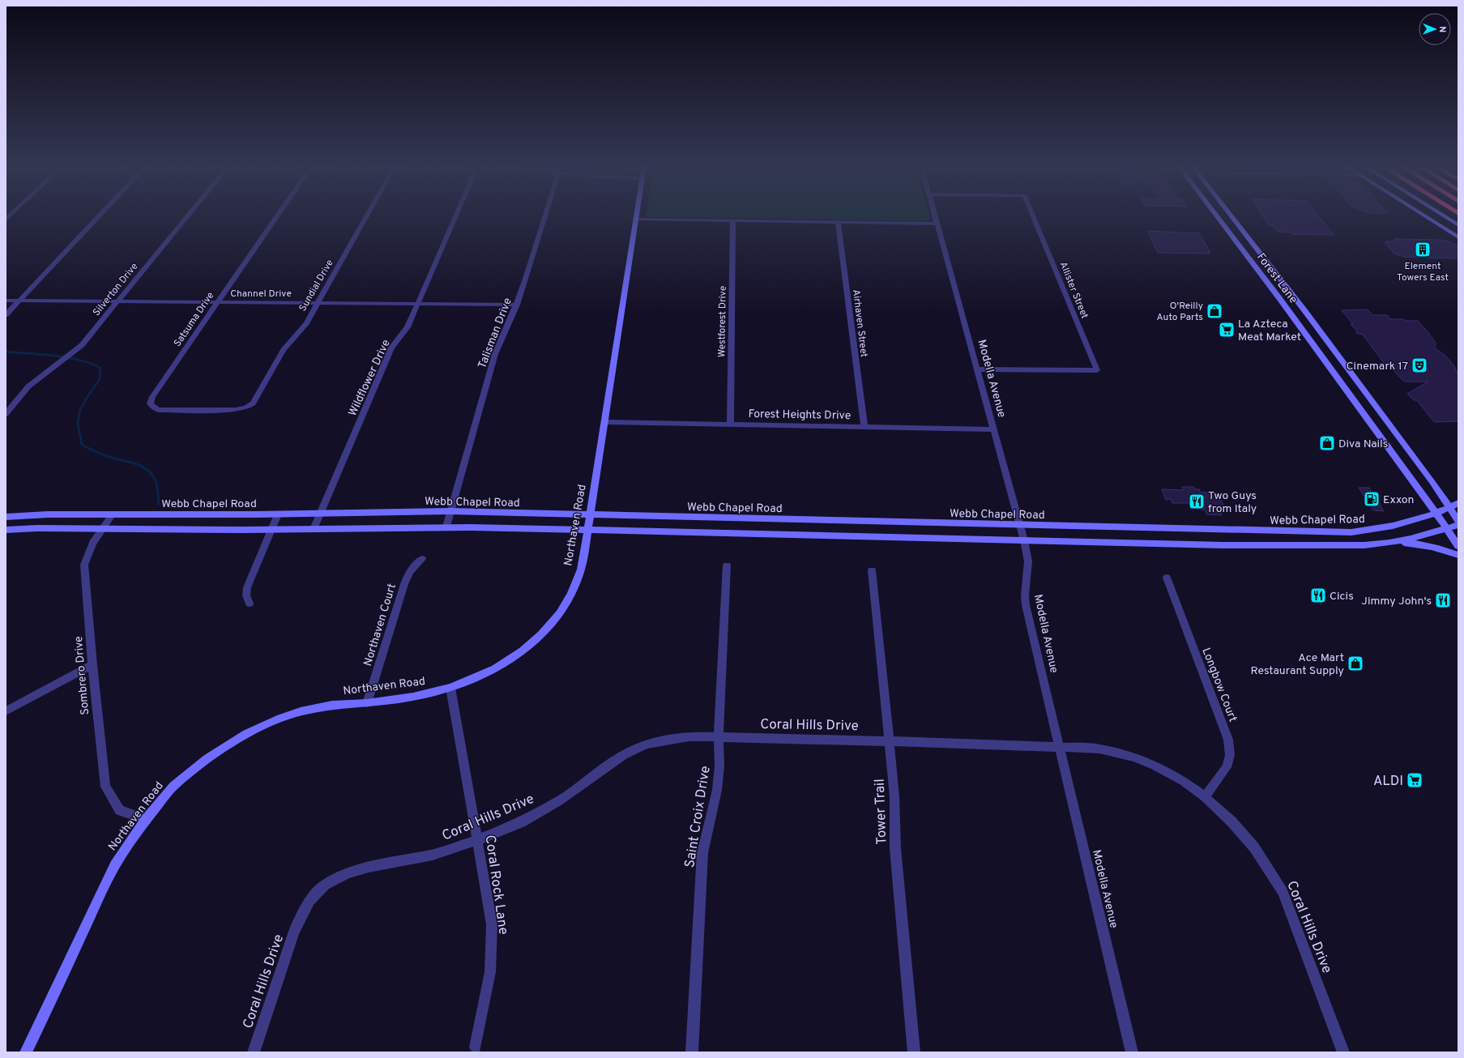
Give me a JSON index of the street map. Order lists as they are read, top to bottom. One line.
{"streets":{"main road":["Forest Lane","Webb Chapel Road","Northaven Road"],"street":["Sundial Drive","Silverton Drive","Allister Street","Channel Drive","Satsuma Drive","Westforest Drive","Airhaven Street","Talisman Drive","Wildflower Drive","Modella Avenue","Forest Heights Drive","Northaven Court","Sombrero Drive","Longbow Court","Coral Hills Drive","Tower Trail","Saint Croix Drive","Coral Rock Lane"]},"crossings":[["Forest Lane","Webb Chapel Road"],["Sundial Drive","Channel Drive"],["Sundial Drive","Satsuma Drive"],["Silverton Drive","Channel Drive"],["Allister Street","Modella Avenue"],["Channel Drive","Satsuma Drive"],["Channel Drive","Talisman Drive"],["Channel Drive","Wildflower Drive"],["Westforest Drive","Forest Heights Drive"],["Airhaven Street","Forest Heights Drive"],["Talisman Drive","Webb Chapel Road"],["Wildflower Drive","Webb Chapel Road"],["Modella Avenue","Forest Heights Drive"],["Modella Avenue","Webb Chapel Road"],["Modella Avenue","Coral Hills Drive"],["Forest Heights Drive","Northaven Road"],["Webb Chapel Road","Northaven Road"],["Webb Chapel Road","Sombrero Drive"],["Northaven Road","Northaven Court"],["Northaven Road","Sombrero Drive"],["Northaven Road","Coral Rock Lane"],["Longbow Court","Coral Hills Drive"],["Coral Hills Drive","Tower Trail"],["Coral Hills Drive","Saint Croix Drive"],["Coral Hills Drive","Coral Rock Lane"]],"places":{"building":["Element Towers East"],"shop":["O'Reilly Auto Parts","Diva Nails","Ace Mart Restaurant Supply"],"supermarket":["La Azteca Meat Market","ALDI"],"theatre":["Cinemark 17"],"fuel station":["Exxon"],"restaurant":["Two Guys from Italy","Cicis","Jimmy John's"]},"north":"right"}
